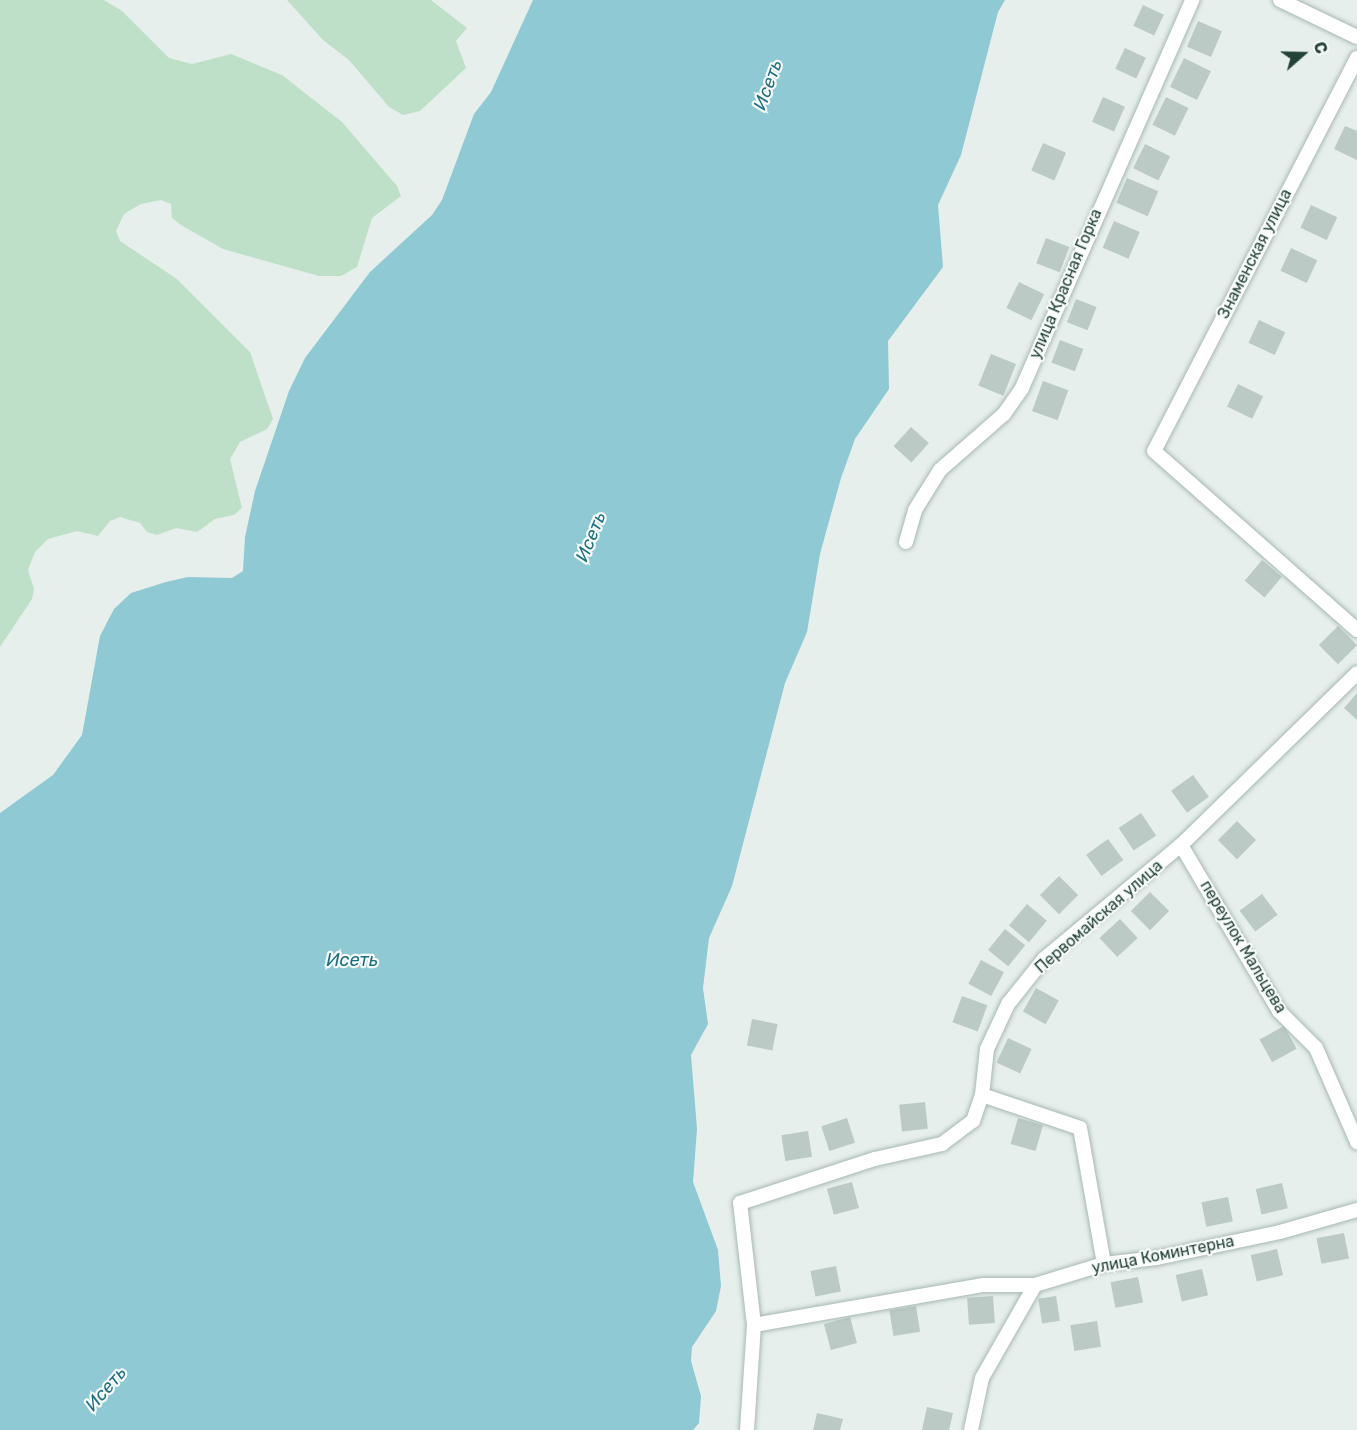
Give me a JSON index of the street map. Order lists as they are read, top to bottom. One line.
{"streets":{"street":["Знаменская улица","улица Красная Горка","Первомайская улица","переулок Мальцева","улица Коминтерна"]},"crossings":[["Первомайская улица","переулок Мальцева"],["Первомайская улица","улица Коминтерна"]],"water":["Исеть"],"north":"right"}
